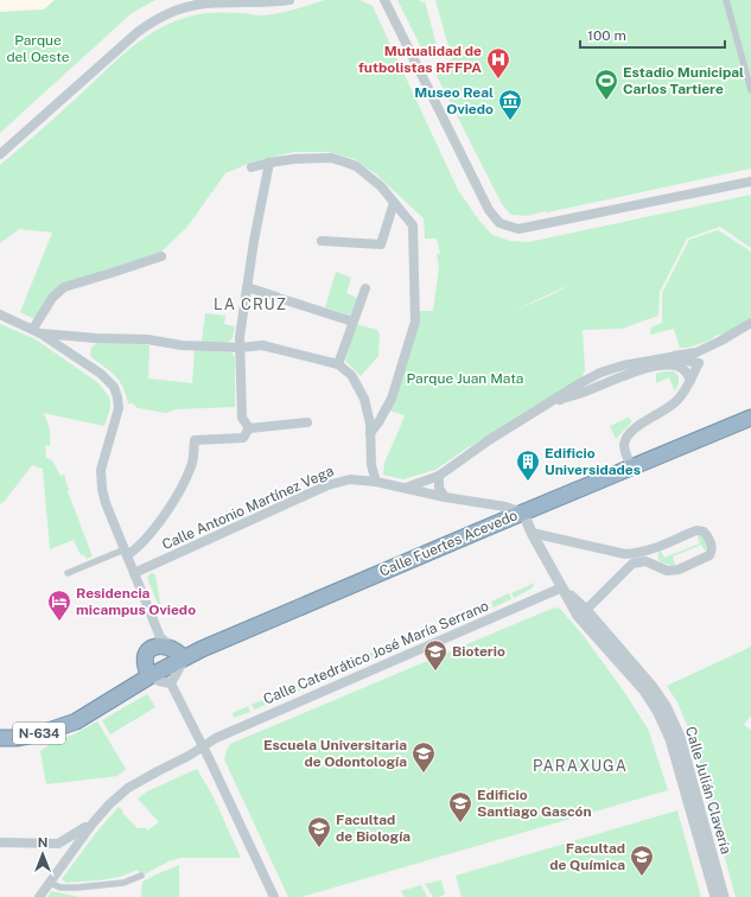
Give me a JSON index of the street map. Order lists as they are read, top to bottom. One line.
{"streets":{"highway":["Calle Fuertes Acevedo","N-634"],"street":["Calle Antonio Martínez Vega","Calle Catedrático José María Serrano","Calle Julián Clavería"]},"crossings":[["Calle Antonio Martínez Vega","Calle Fuertes Acevedo"],["Calle Antonio Martínez Vega","Calle Julián Clavería"],["Calle Fuertes Acevedo","Calle Julián Clavería"],["Calle Catedrático José María Serrano","Calle Julián Clavería"]],"districts":["LA CRUZ","PARAXUGA"],"parks":["Parque del Oeste","Parque Juan Mata"],"places":{"hospital":["Mutualidad de futbolistas RFFPA"],"sports":["Estadio Municipal Carlos Tartiere"],"museum":["Museo Real Oviedo"],"building":["Edificio Universidades"],"hotel":["Residencia micampus Oviedo"],"school or university":["Bioterio","Escuela Universitaria de Odontología","Edificio Santiago Gascón","Facultad de Biología","Facultad de Química"]},"scale_bar":"100 m","north":"top"}
